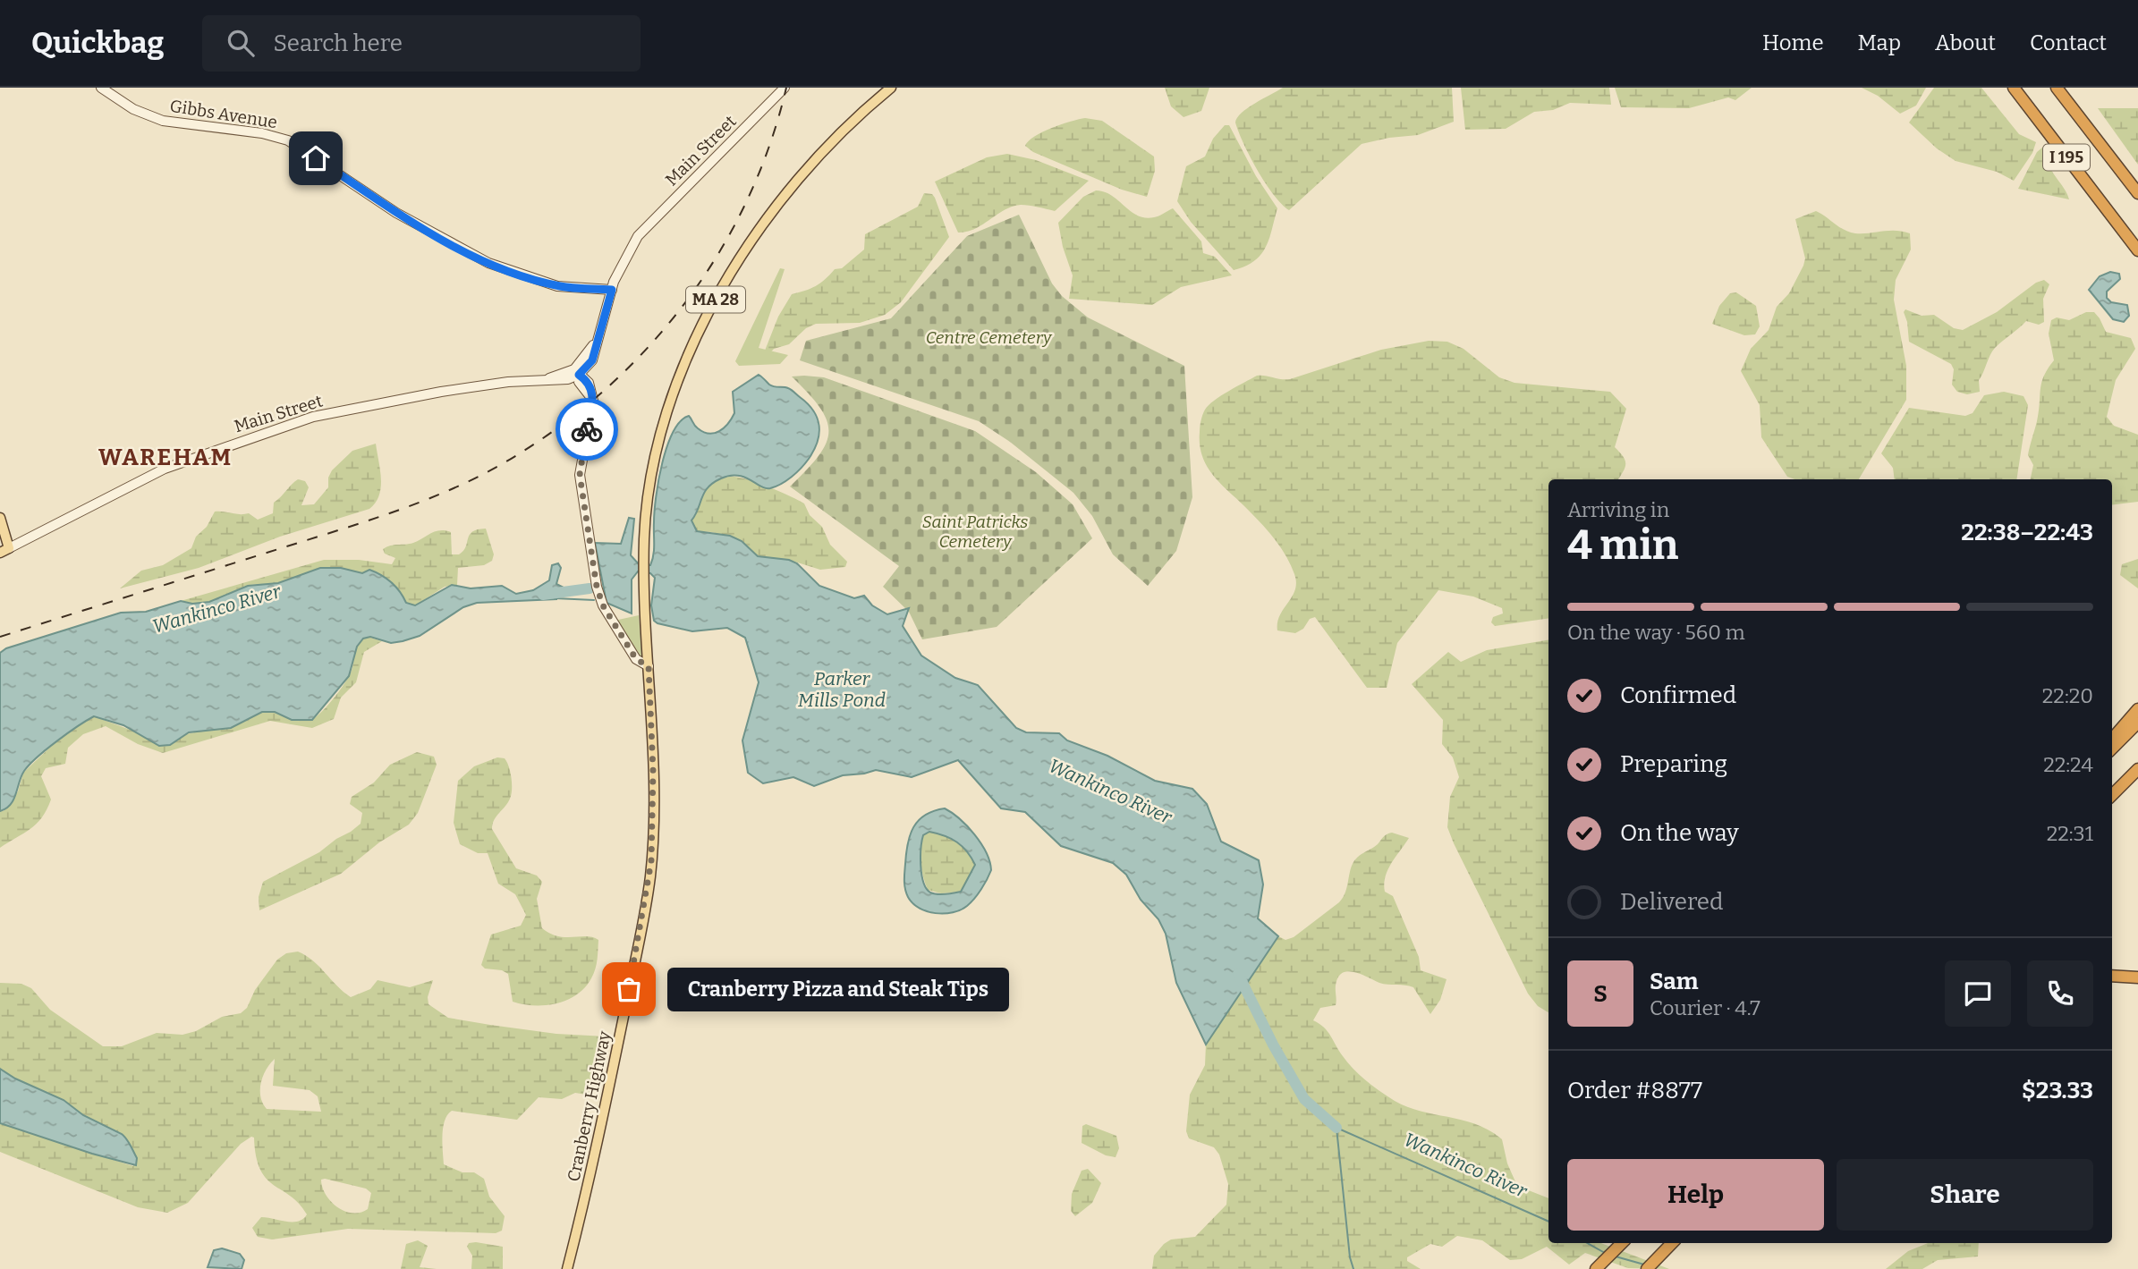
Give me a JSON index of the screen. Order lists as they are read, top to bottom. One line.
{"streets":{"highway":["I 195"],"main road":["Gibbs Avenue","Main Street","MA 28","Cranberry Highway"]},"crossings":[["Gibbs Avenue","Main Street"]],"districts":["WAREHAM"],"water":["Wankinco River","Parker Mills Pond"],"parks":["Centre Cemetery","Saint Patricks Cemetery"],"places":["Cranberry Pizza and Steak Tips"],"page":{"header":"Quickbag","search":"Search here","nav":["Home","Map","About","Contact"],"heading":["4 min","Arriving in","22:38–22:43"],"panel":["Sam","Courier · 4.7","Order #8877","$23.33"],"bar":"On the way · 560 m","list":[["Confirmed","22:20"],["Preparing","22:24"],["On the way","22:31"],"Delivered"],"round":"S","bubble":"Cranberry Pizza and Steak Tips","buttons":["Help","Share"]}}
